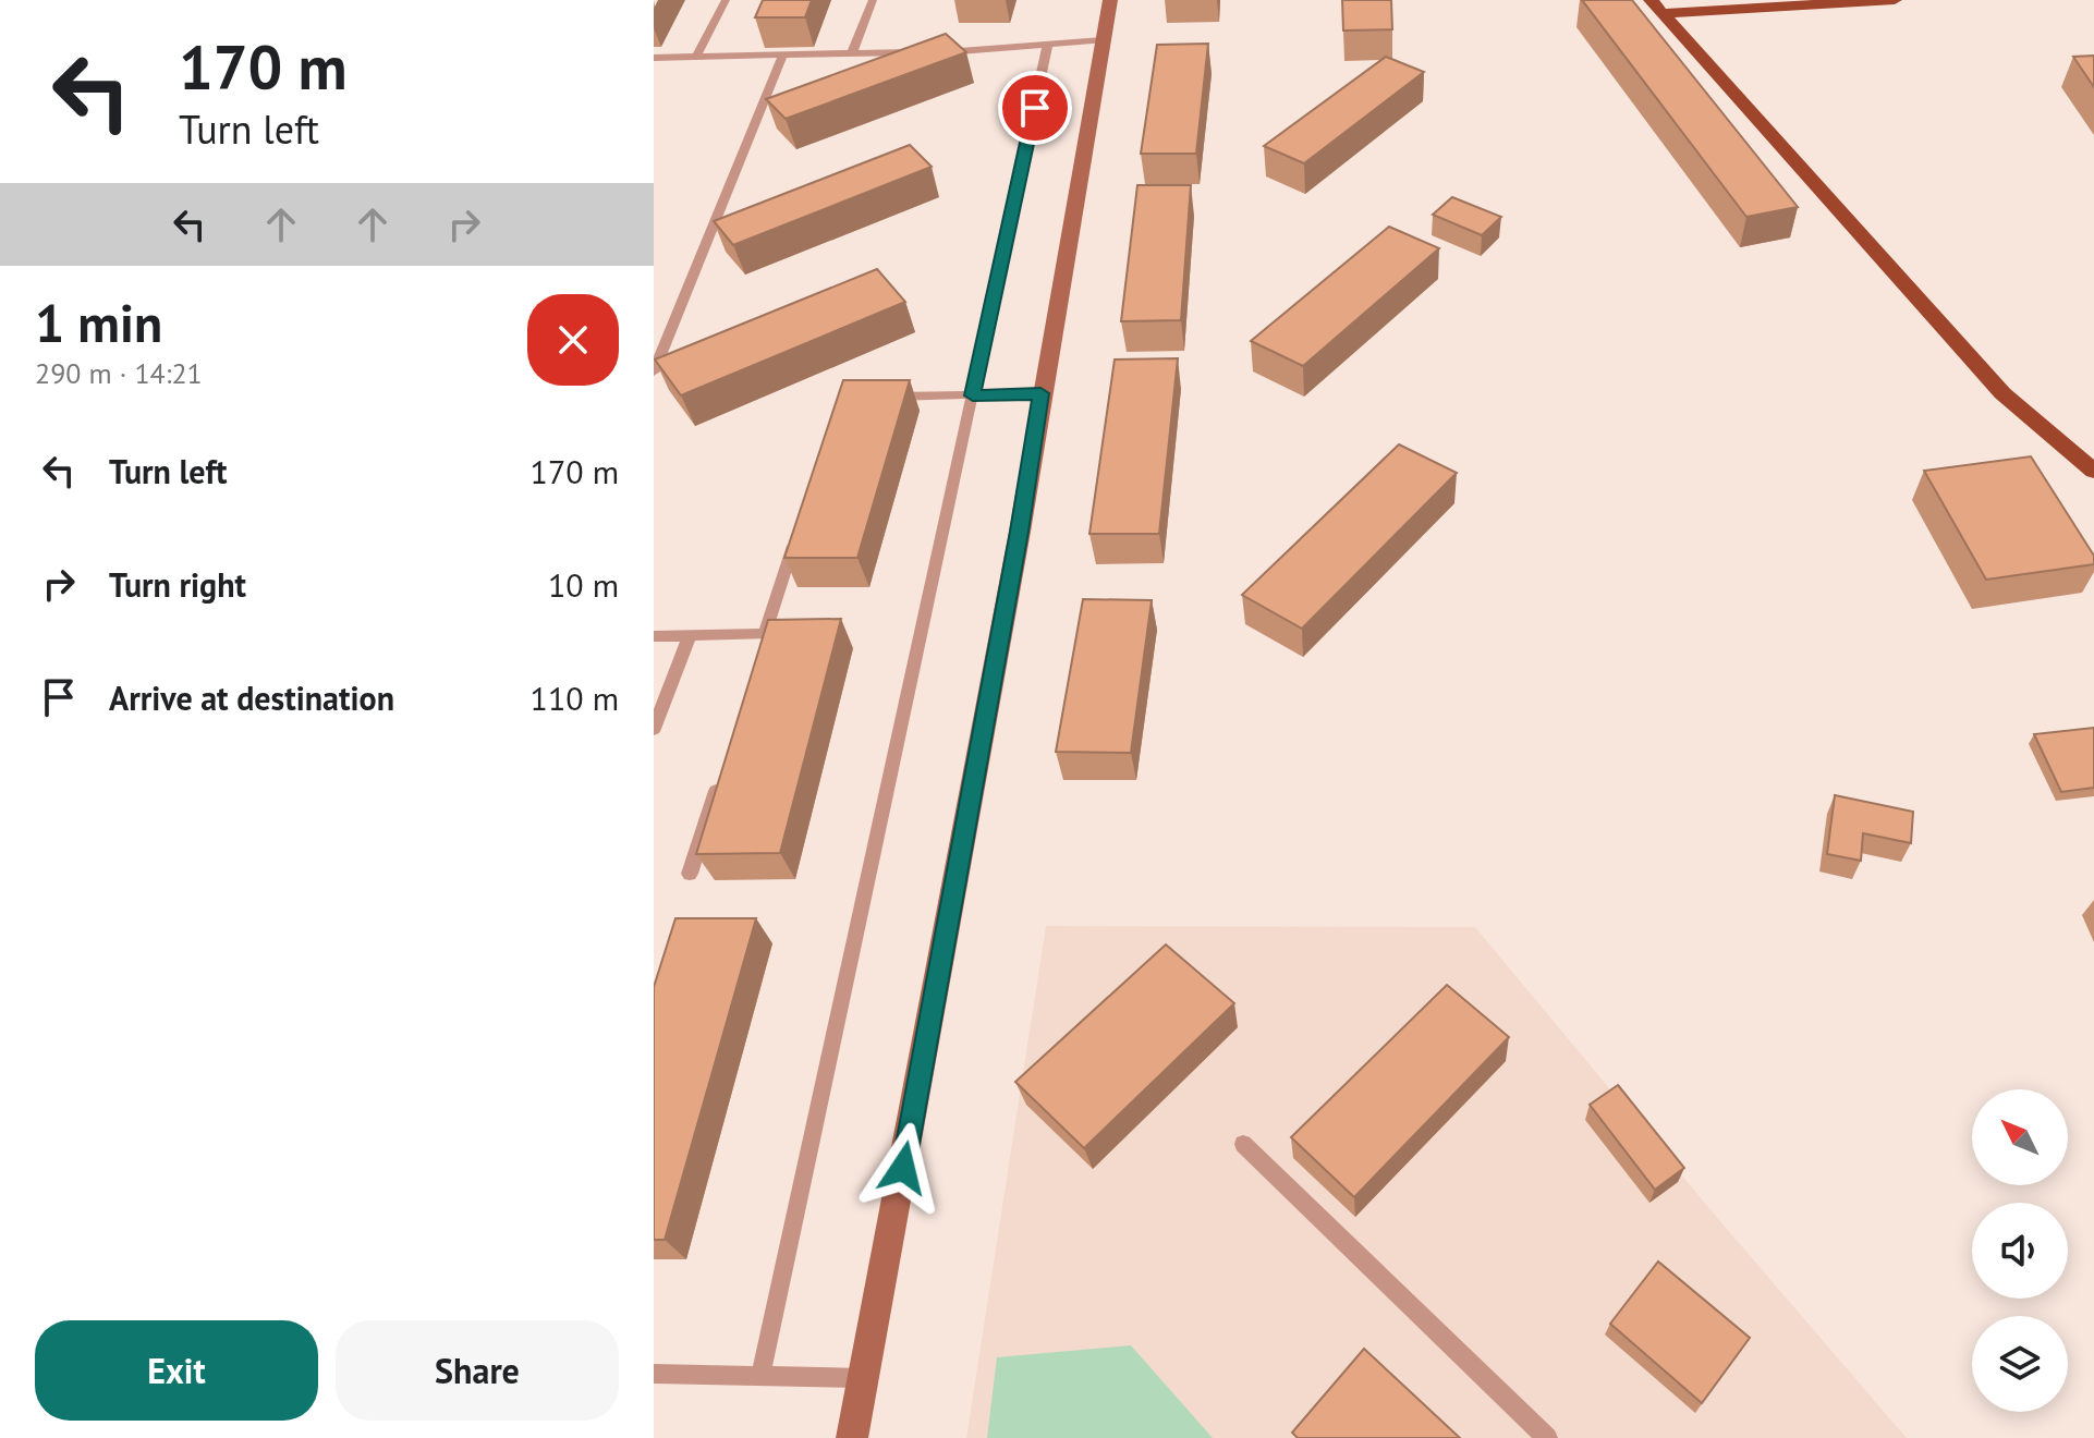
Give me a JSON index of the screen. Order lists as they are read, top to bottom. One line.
{"north":"top left","page":{"turn":["170 m","Turn left"],"heading":["1 min","290 m · 14:21"],"list":[{"name":"Turn left","value":"170 m"},{"name":"Turn right","value":"10 m"},{"name":"Arrive at destination","value":"110 m"}],"buttons":["Exit","Share"]}}
